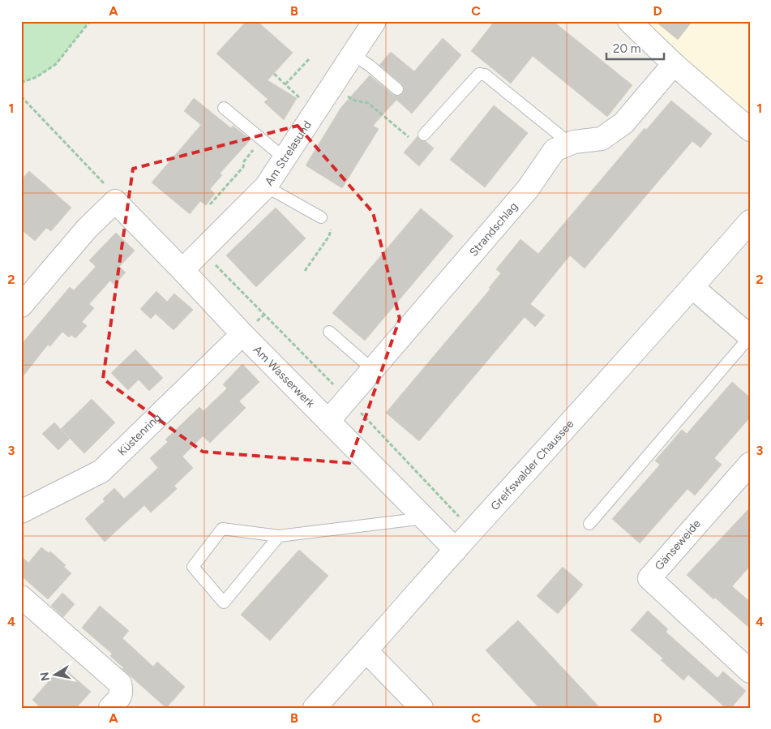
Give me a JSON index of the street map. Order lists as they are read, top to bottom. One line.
{"streets":{"street":["Am Strelasund","Strandschlag","Am Wasserwerk","Küstenring","Greifswalder Chaussee","Gänseweide"]},"crossings":[["Am Strelasund","Am Wasserwerk"],["Strandschlag","Am Wasserwerk"],["Am Wasserwerk","Küstenring"],["Am Wasserwerk","Greifswalder Chaussee"]],"scale_bar":"20 m","north":"left","grid":{"columns":["A","B","C","D"],"rows":["1","2","3","4"]}}
